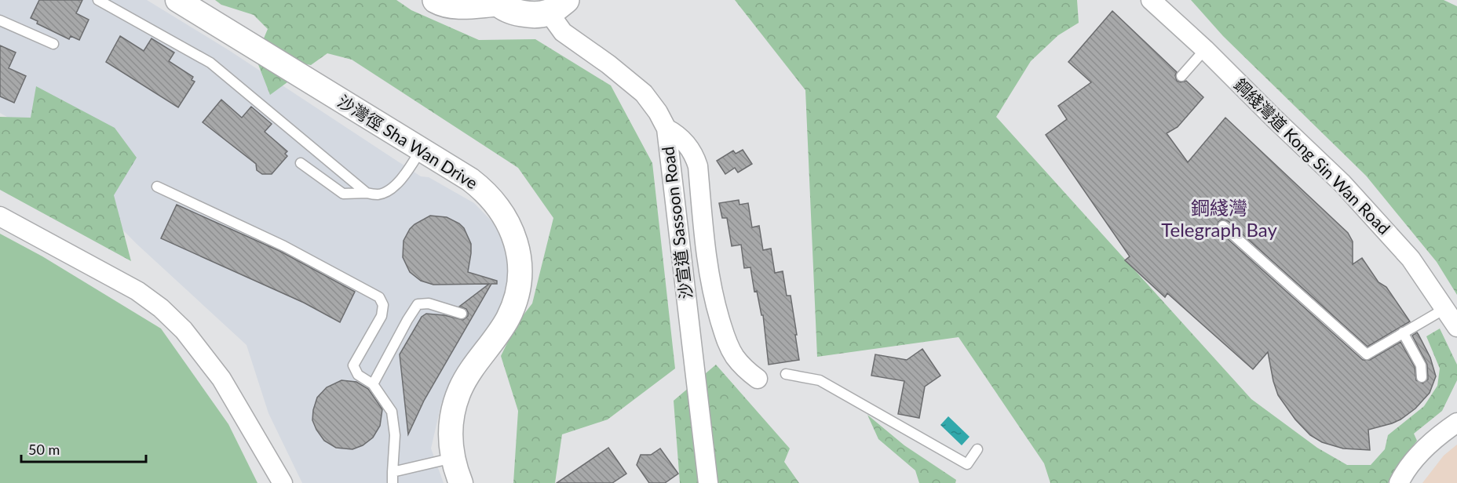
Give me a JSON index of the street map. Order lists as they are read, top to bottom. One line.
{"streets":{"street":["沙灣徑 Sha Wan Drive","鋼綫灣道 Kong Sin Wan Road","沙宣道 Sassoon Road"]},"districts":["鋼綫灣 Telegraph Bay"],"scale_bar":"50 m"}
